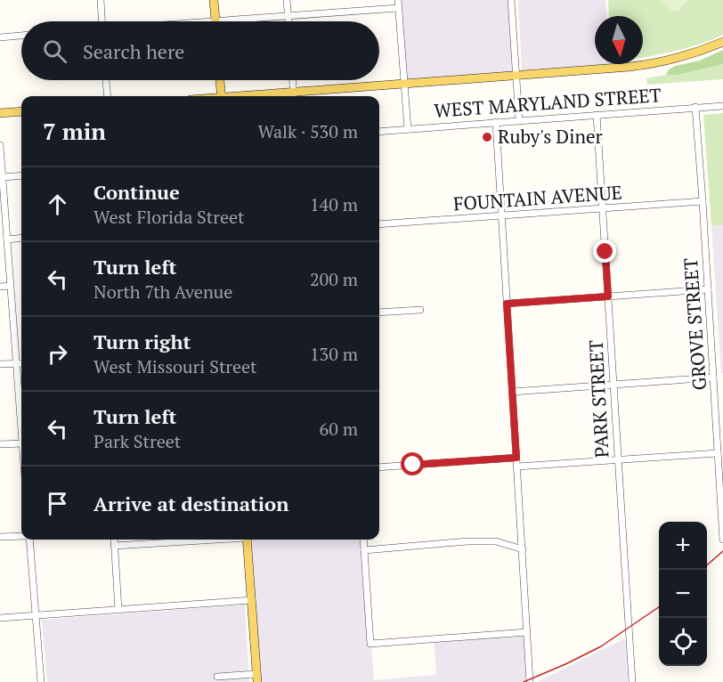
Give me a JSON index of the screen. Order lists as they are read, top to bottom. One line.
{"streets":{"street":["WEST MARYLAND STREET","FOUNTAIN AVENUE","GROVE STREET","PARK STREET"]},"crossings":[["WEST MARYLAND STREET","GROVE STREET"],["WEST MARYLAND STREET","PARK STREET"],["FOUNTAIN AVENUE","GROVE STREET"],["FOUNTAIN AVENUE","PARK STREET"]],"places":["Ruby's Diner"],"north":"bottom","page":{"search":"Search here","heading":["7 min","Walk · 530 m"],"list":[["Continue","West Florida Street","140 m"],["Turn left","North 7th Avenue","200 m"],["Turn right","West Missouri Street","130 m"],["Turn left","Park Street","60 m"],"Arrive at destination"],"map_buttons":["+","−"]}}
